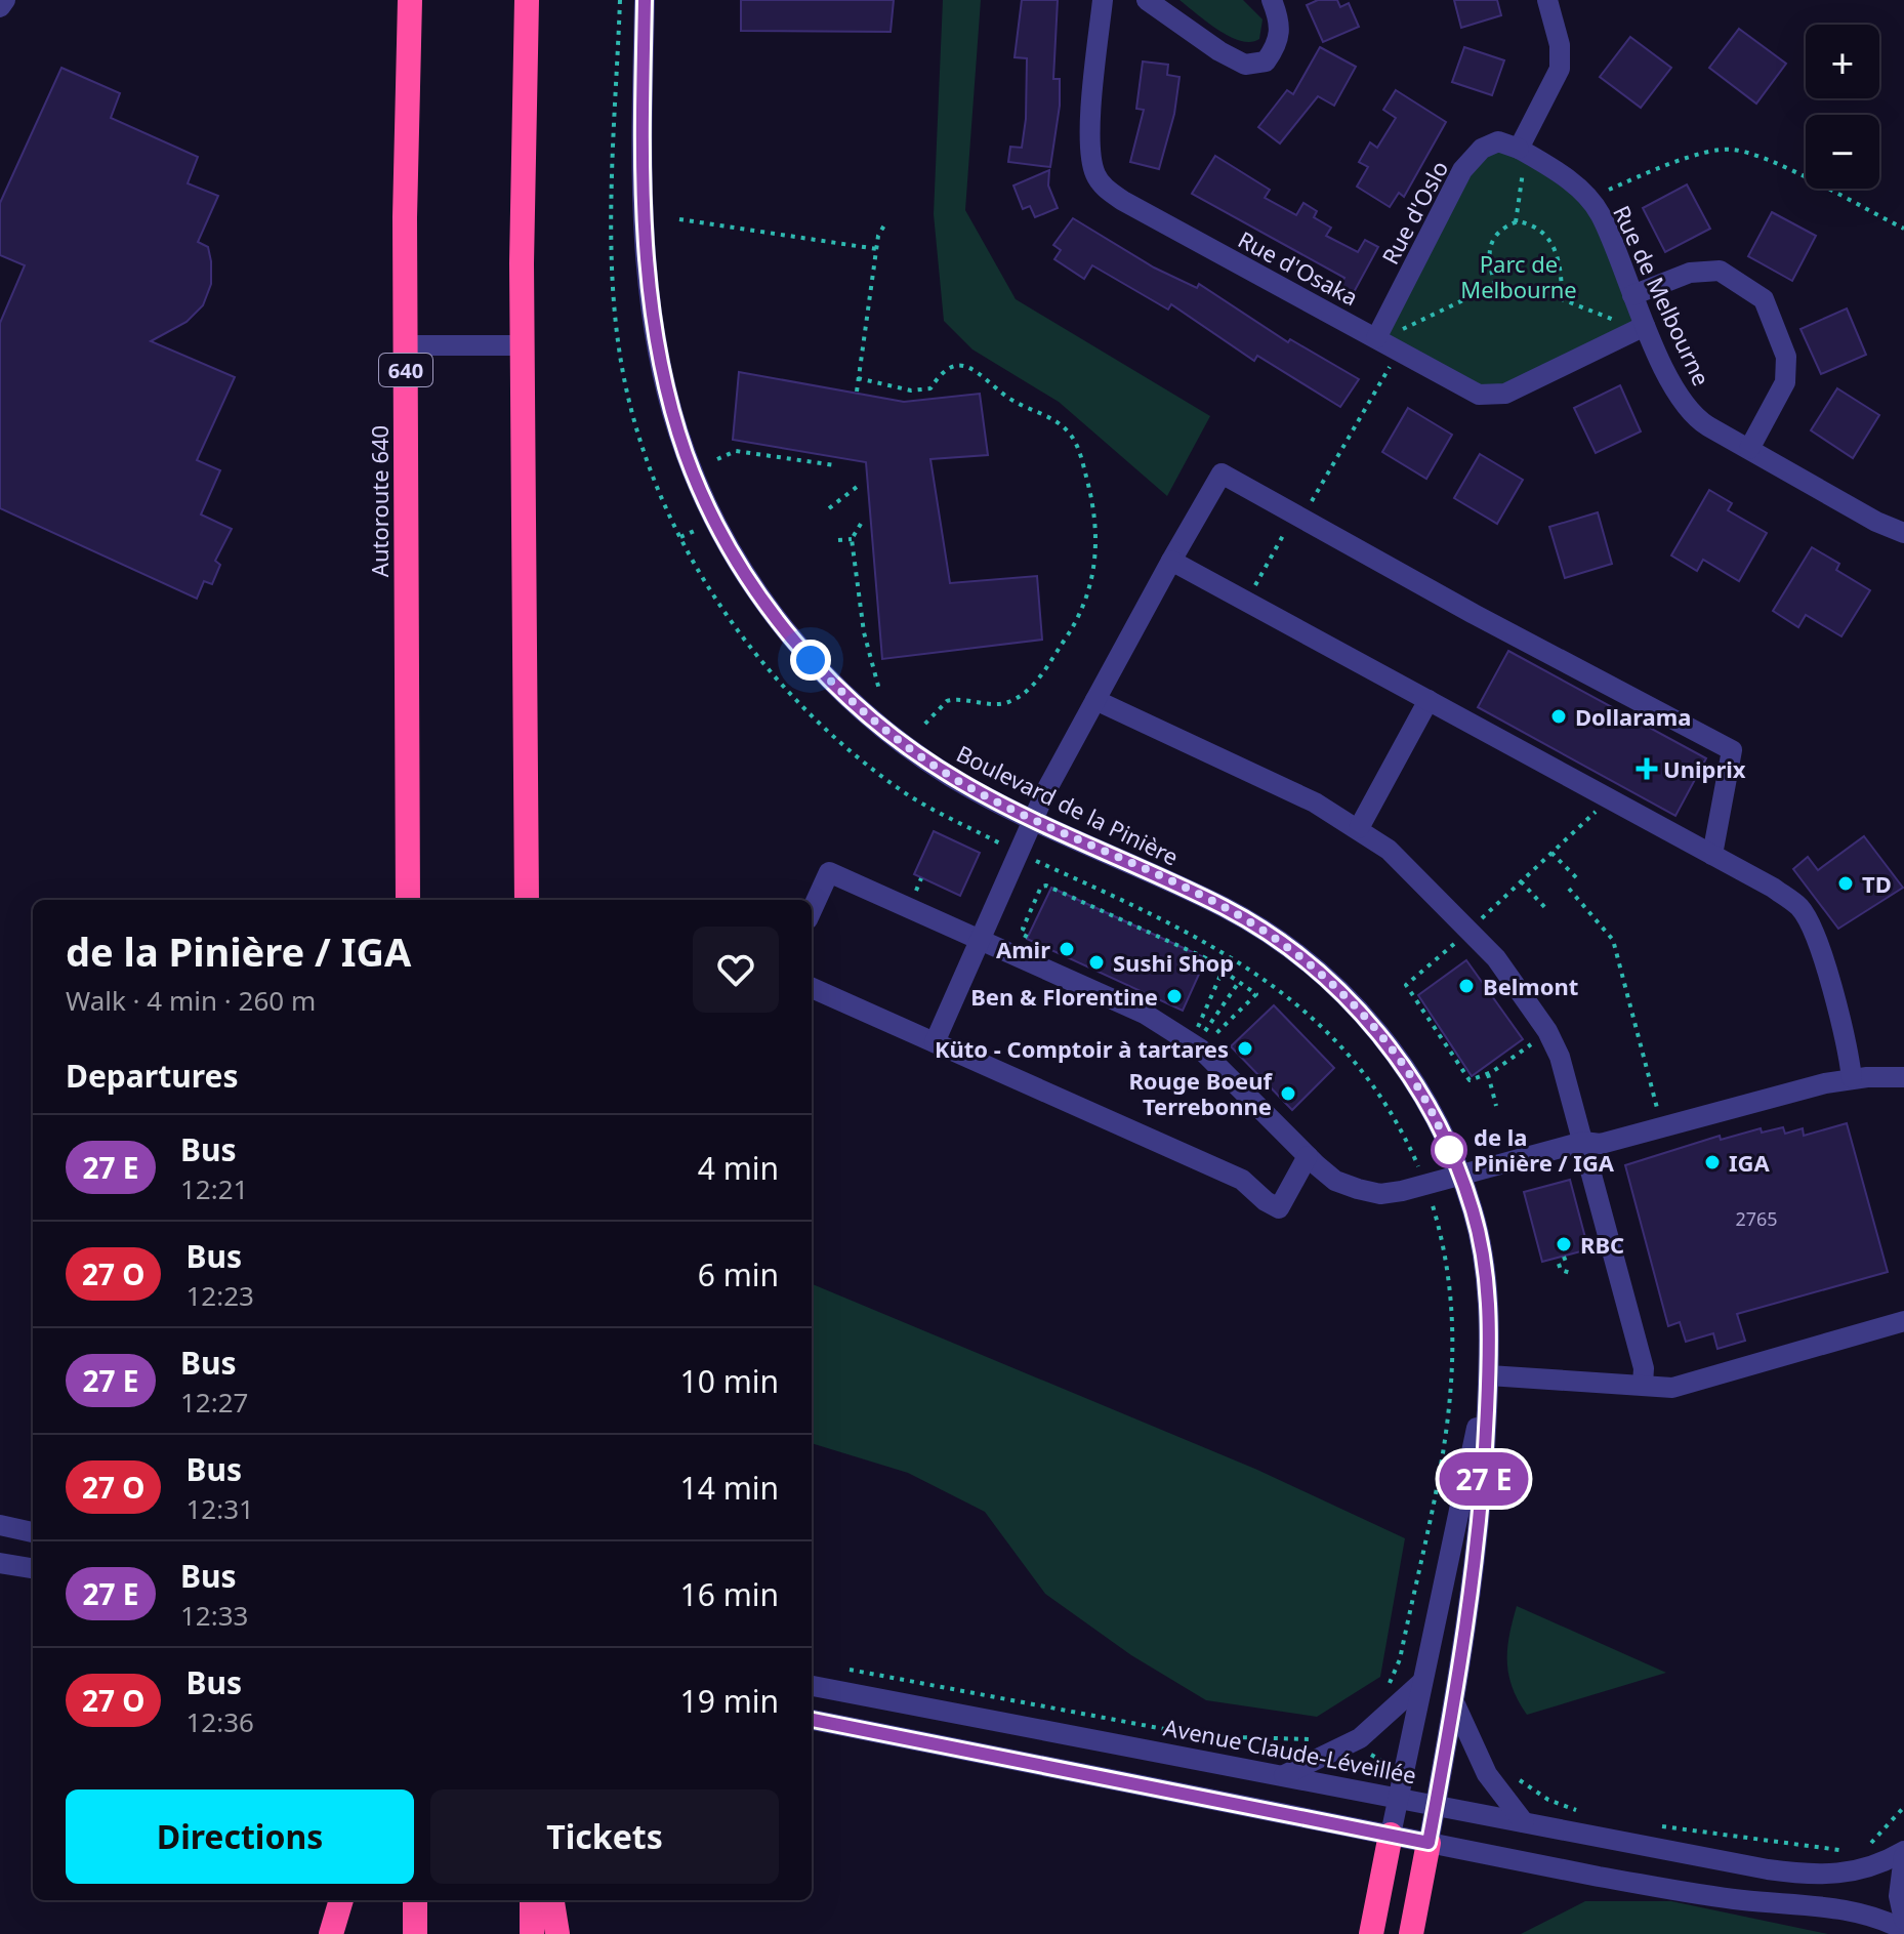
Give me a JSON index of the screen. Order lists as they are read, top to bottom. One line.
{"streets":{"highway":["640","Autoroute 640"],"street":["Rue d'Oslo","Rue d'Osaka","Rue de Melbourne","Boulevard de la Pinière","Avenue Claude-Léveillée"]},"crossings":[["Rue d'Oslo","Rue d'Osaka"],["Rue d'Oslo","Rue de Melbourne"],["Rue d'Osaka","Rue de Melbourne"],["Boulevard de la Pinière","Avenue Claude-Léveillée"]],"parks":["Parc de Melbourne"],"places":{"other":["Dollarama","TD","Amir","Sushi Shop","Belmont","Ben & Florentine","Küto - Comptoir à tartares","Rouge Boeuf Terrebonne","de la Pinière / IGA","IGA","RBC"],"health":["Uniprix"]},"house_numbers":["2765"],"page":{"on_map":"27 E","map_buttons":["+","−"],"heading":[["de la Pinière / IGA","Walk · 4 min · 260 m"],"Departures"],"list":[{"mark":"27 E","name":"Bus","note":"12:21","value":"4 min"},{"mark":"27 O","name":"Bus","note":"12:23","value":"6 min"},{"mark":"27 E","name":"Bus","note":"12:27","value":"10 min"},{"mark":"27 O","name":"Bus","note":"12:31","value":"14 min"},{"mark":"27 E","name":"Bus","note":"12:33","value":"16 min"},{"mark":"27 O","name":"Bus","note":"12:36","value":"19 min"}],"buttons":["Directions","Tickets"]}}
